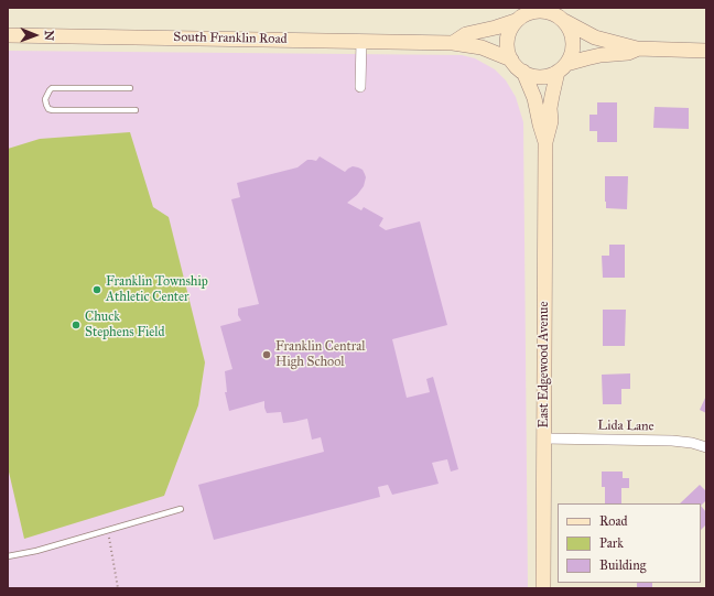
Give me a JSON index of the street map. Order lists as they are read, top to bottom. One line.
{"streets":{"main road":["South Franklin Road","East Edgewood Avenue"],"street":["Lida Lane"]},"crossings":[["East Edgewood Avenue","Lida Lane"]],"places":["Franklin Township Athletic Center","Chuck Stephens Field","Franklin Central High School"],"legend":["Road","Park","Building"],"north":"right"}
